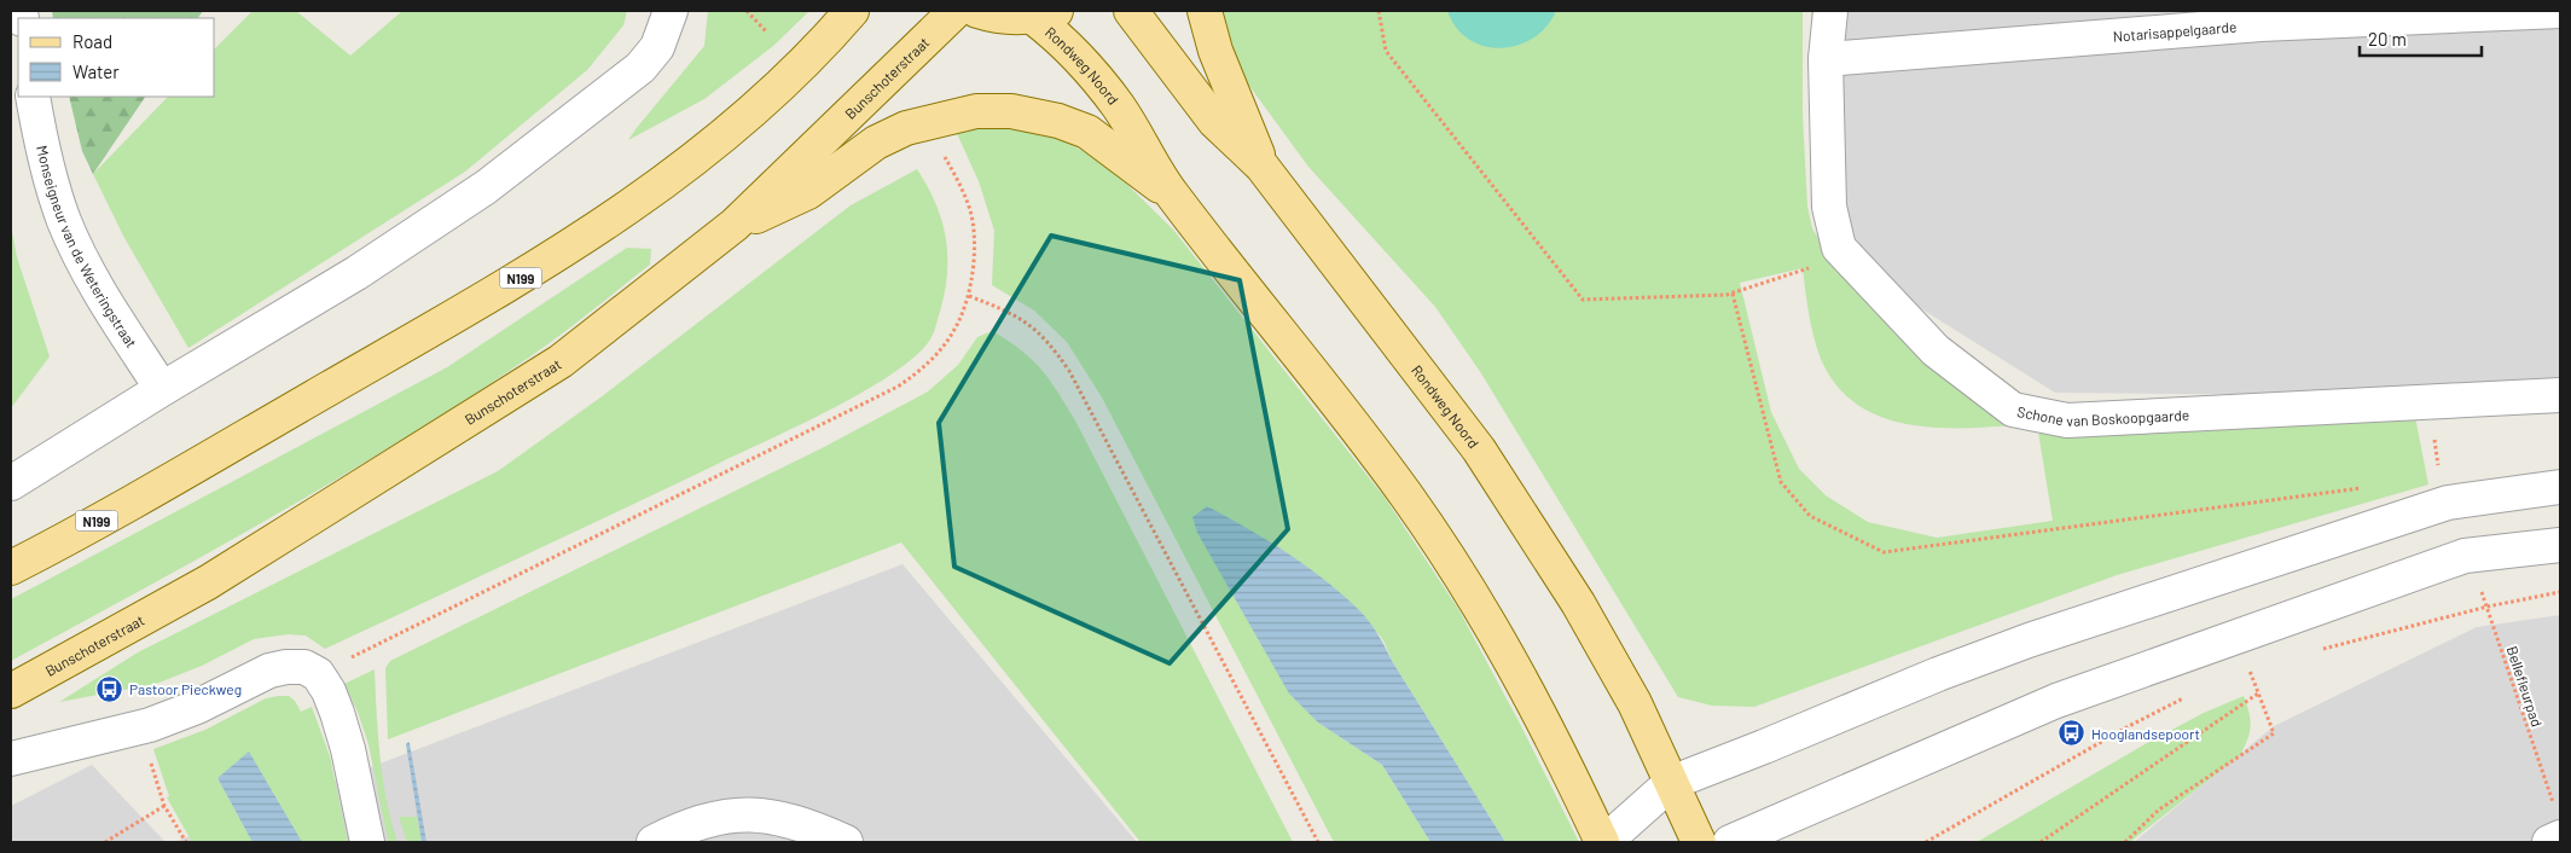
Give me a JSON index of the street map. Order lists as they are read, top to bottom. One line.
{"streets":{"main road":["Rondweg Noord","Bunschoterstraat","N199"],"street":["Notarisappelgaarde","Monseigneur van de Weteringstraat","Schone van Boskoopgaarde"],"path":["Bellefleurpad"]},"crossings":[["Notarisappelgaarde","Schone van Boskoopgaarde"]],"places":{"bus stop":["Pastoor Pieckweg","Hooglandsepoort"]},"legend":["Road","Water"],"scale_bar":"20 m"}
